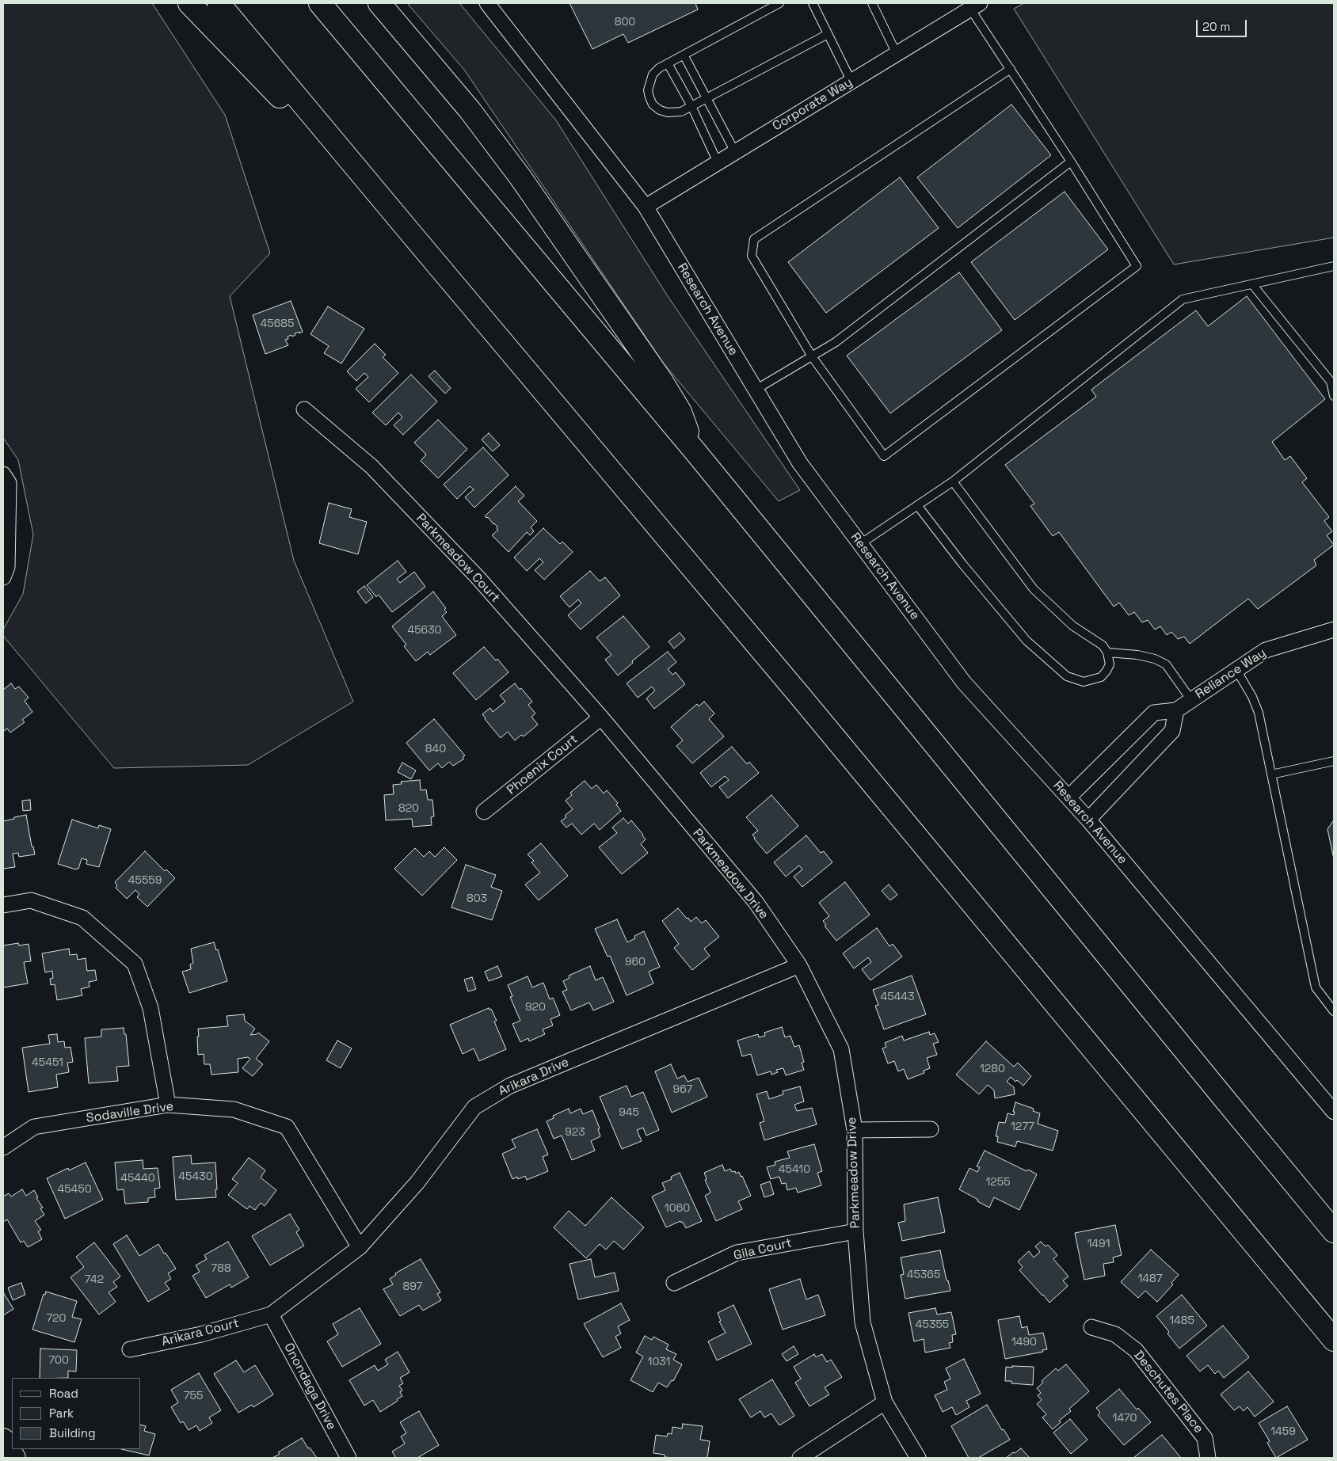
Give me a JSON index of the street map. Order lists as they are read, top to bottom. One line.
{"streets":{"street":["Corporate Way","Research Avenue","Parkmeadow Court","Reliance Way","Phoenix Court","Parkmeadow Drive","Arikara Drive","Sodaville Drive","Gila Court","Arikara Court","Onondaga Drive","Deschutes Place"]},"crossings":[["Corporate Way","Research Avenue"],["Research Avenue","Reliance Way"],["Parkmeadow Court","Phoenix Court"],["Parkmeadow Court","Parkmeadow Drive"],["Phoenix Court","Parkmeadow Drive"],["Parkmeadow Drive","Arikara Drive"],["Parkmeadow Drive","Gila Court"],["Arikara Drive","Sodaville Drive"],["Arikara Drive","Arikara Court"],["Arikara Drive","Onondaga Drive"],["Arikara Court","Onondaga Drive"]],"house_numbers":["800","45685","45630","840","820","45559","803","960","45443","920","45451","1280","967","945","1277","923","45410","45430","45440","1255","45450","1060","1491","788","45365","1487","742","897","720","1485","45355","1490","700","1031","755","1470","1459"],"legend":["Road","Park","Building"],"scale_bar":"20 m"}
